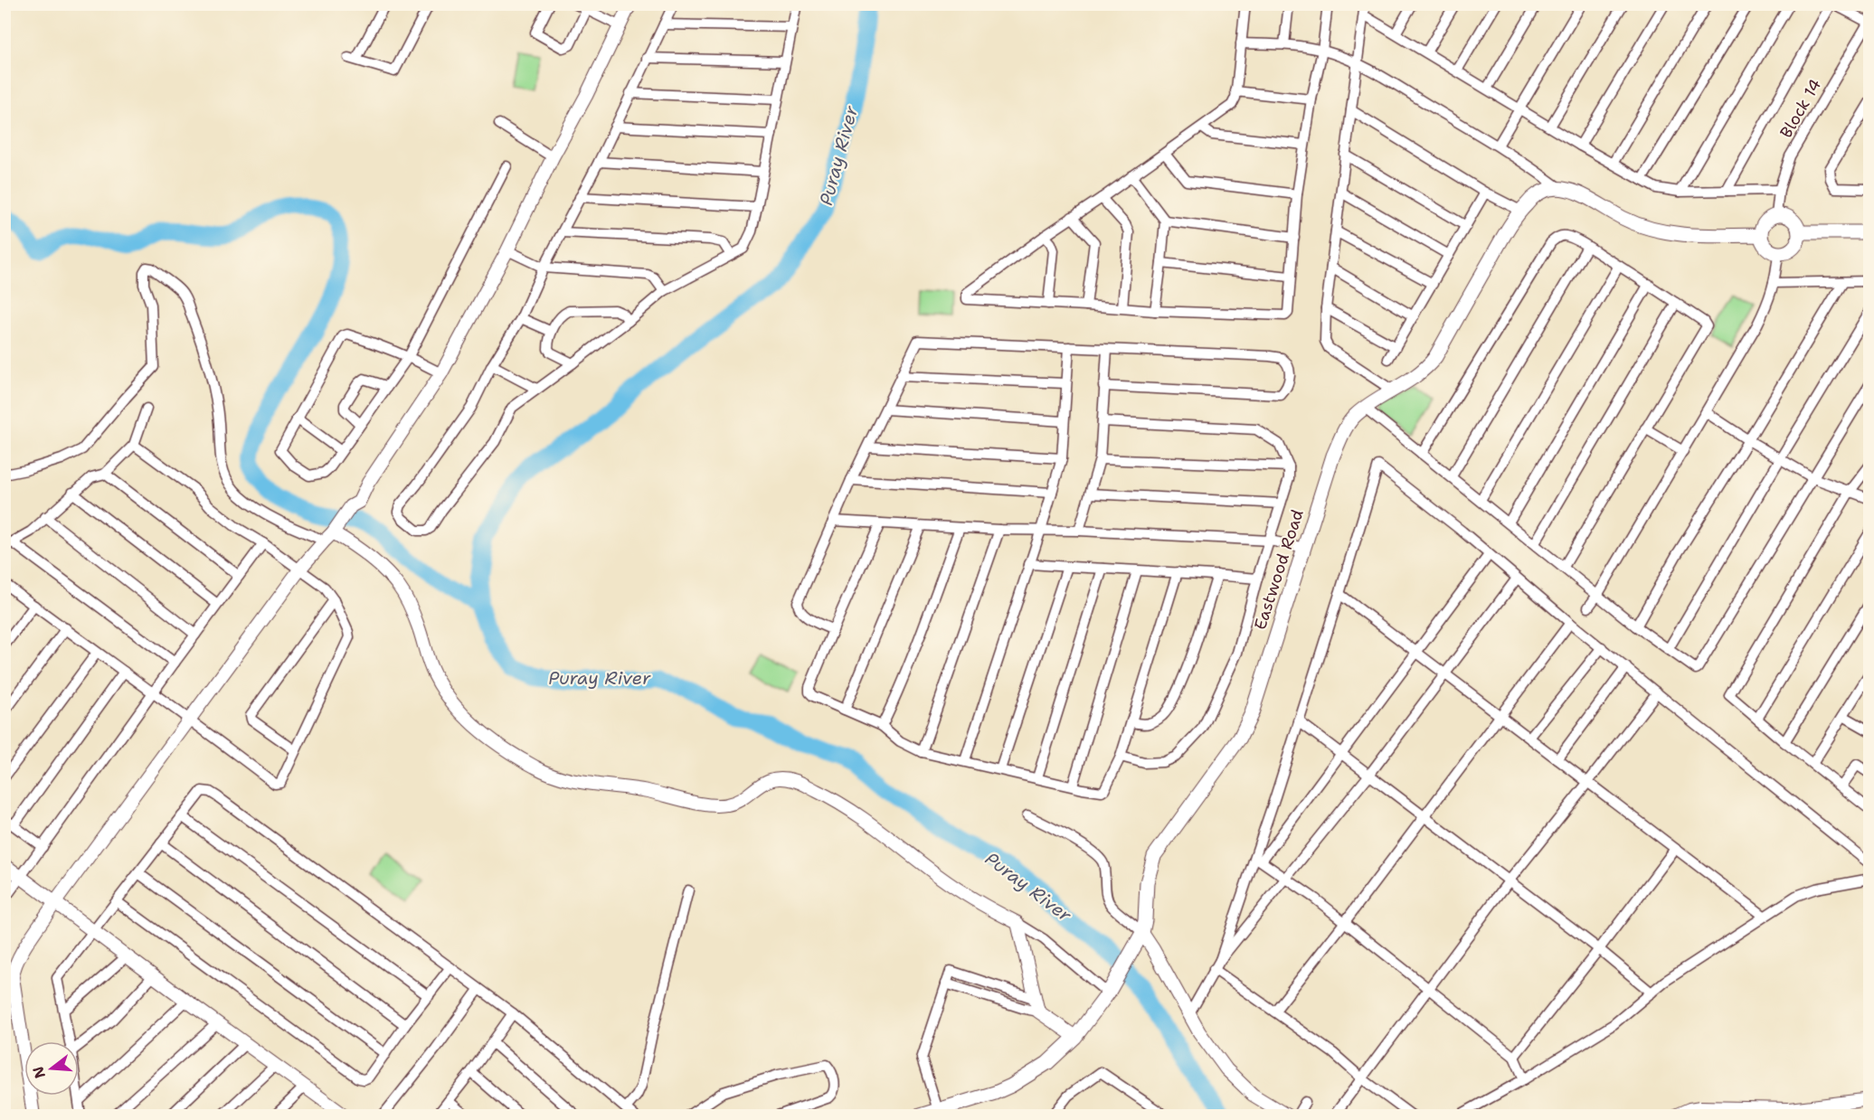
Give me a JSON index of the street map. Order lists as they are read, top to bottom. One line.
{"streets":{"main road":["Eastwood Road"],"street":["Block 14"]},"water":["Puray River"],"north":"left"}
